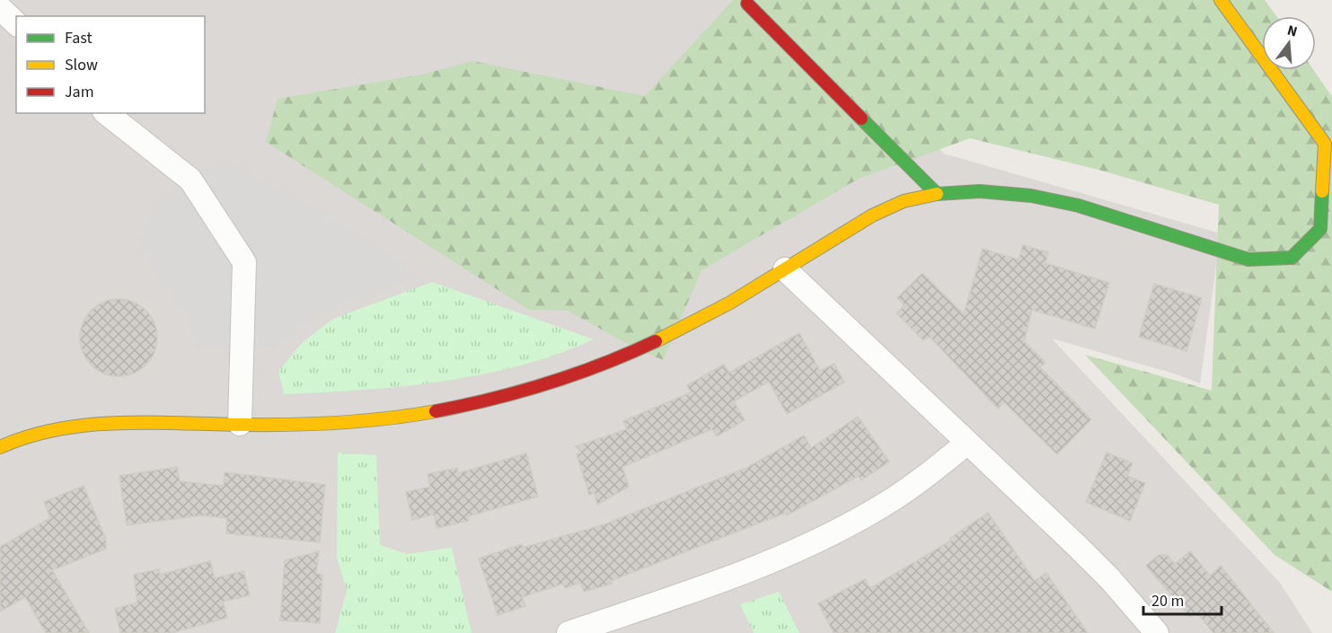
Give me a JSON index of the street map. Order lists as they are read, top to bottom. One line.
{"legend":["Fast","Slow","Jam"],"scale_bar":"20 m","north":"top"}
